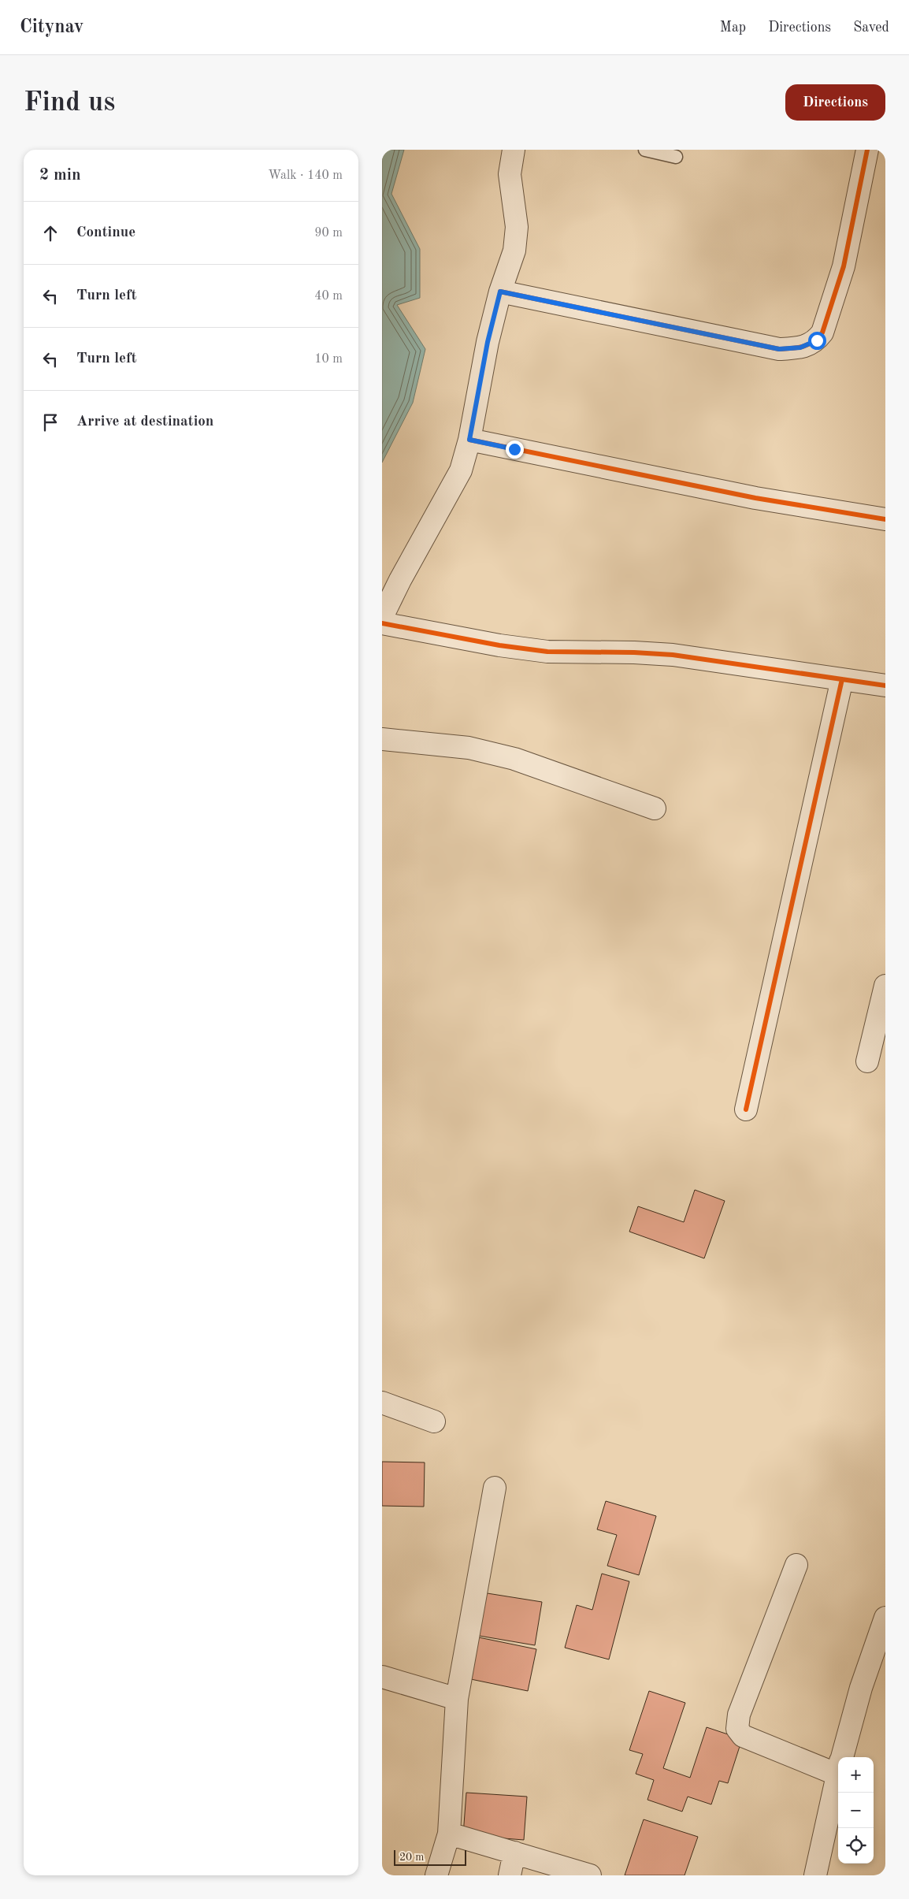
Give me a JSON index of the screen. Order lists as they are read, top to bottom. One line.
{"scale_bar":"20 m","page":{"header":"Citynav","nav":["Map","Directions","Saved"],"buttons":"Directions","title":"Find us","heading":["2 min","Walk · 140 m"],"list":[["Continue","90 m"],["Turn left","40 m"],["Turn left","10 m"],"Arrive at destination"],"map_buttons":["+","−"],"scale":"20 m"}}
